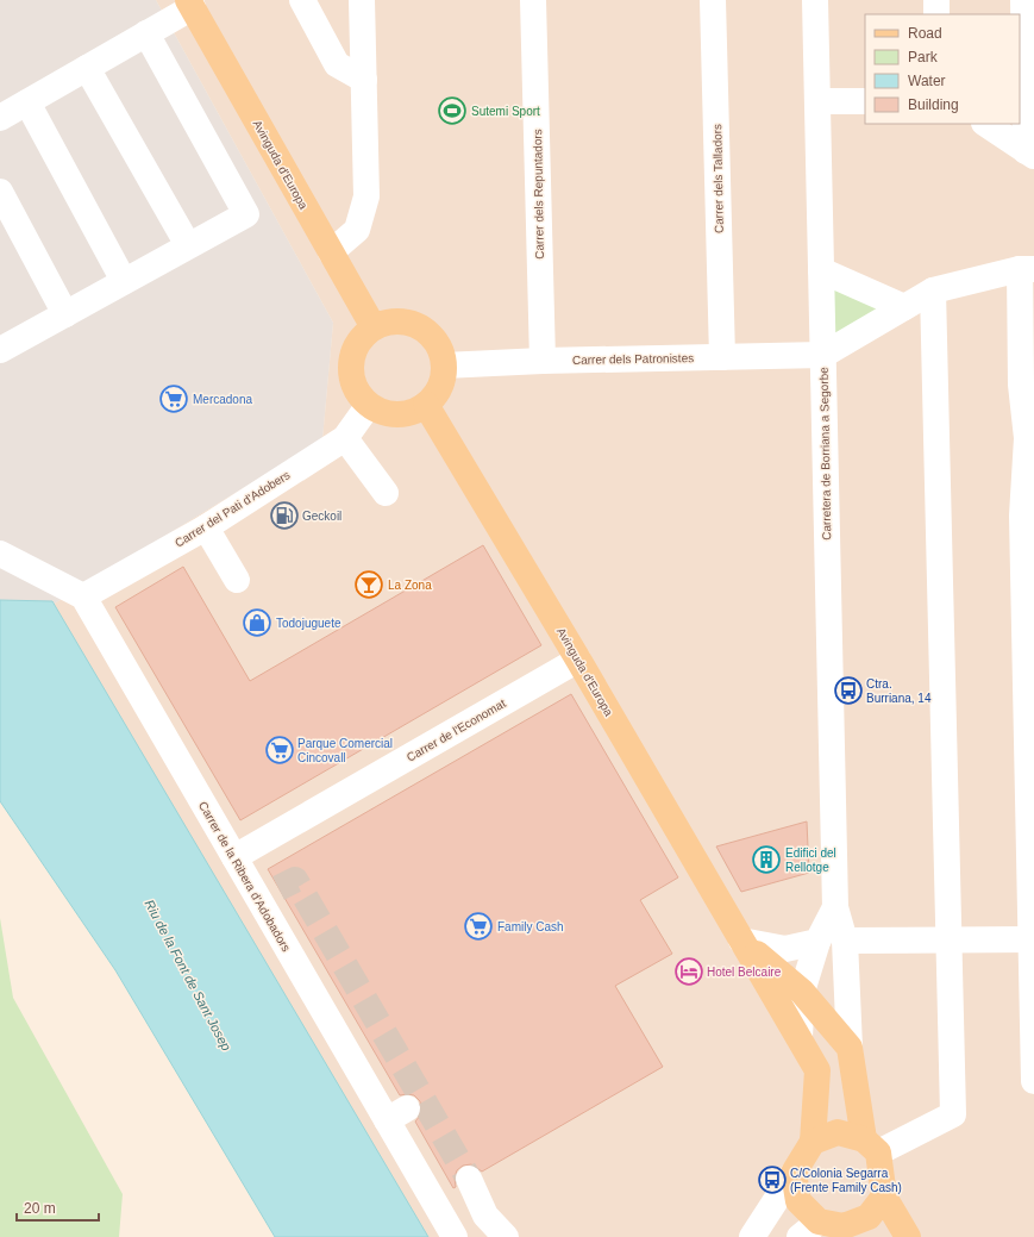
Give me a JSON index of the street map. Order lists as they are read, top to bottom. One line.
{"streets":{"main road":["Avinguda d'Europa"],"street":["Carrer dels Talladors","Carrer dels Repuntadors","Carrer dels Patronistes","Carretera de Borriana a Segorbe","Carrer del Pati d'Adobers","Carrer de l'Economat","Carrer de la Ribera d'Adobadors"]},"crossings":[["Avinguda d'Europa","Carrer dels Patronistes"],["Avinguda d'Europa","Carrer del Pati d'Adobers"],["Avinguda d'Europa","Carrer de l'Economat"],["Carrer dels Talladors","Carrer dels Patronistes"],["Carrer dels Repuntadors","Carrer dels Patronistes"],["Carrer dels Patronistes","Carretera de Borriana a Segorbe"],["Carrer dels Patronistes","Carrer del Pati d'Adobers"],["Carrer del Pati d'Adobers","Carrer de la Ribera d'Adobadors"],["Carrer de l'Economat","Carrer de la Ribera d'Adobadors"]],"water":["Riu de la Font de Sant Josep"],"places":{"sports":["Sutemi Sport"],"supermarket":["Mercadona","Parque Comercial Cincovall","Family Cash"],"fuel station":["Geckoil"],"bar":["La Zona"],"shop":["Todojuguete"],"bus stop":["Ctra. Burriana, 14","C/Colonia Segarra (Frente Family Cash)"],"building":["Edifici del Rellotge"],"hotel":["Hotel Belcaire"]},"legend":["Road","Park","Water","Building"],"scale_bar":"20 m"}
